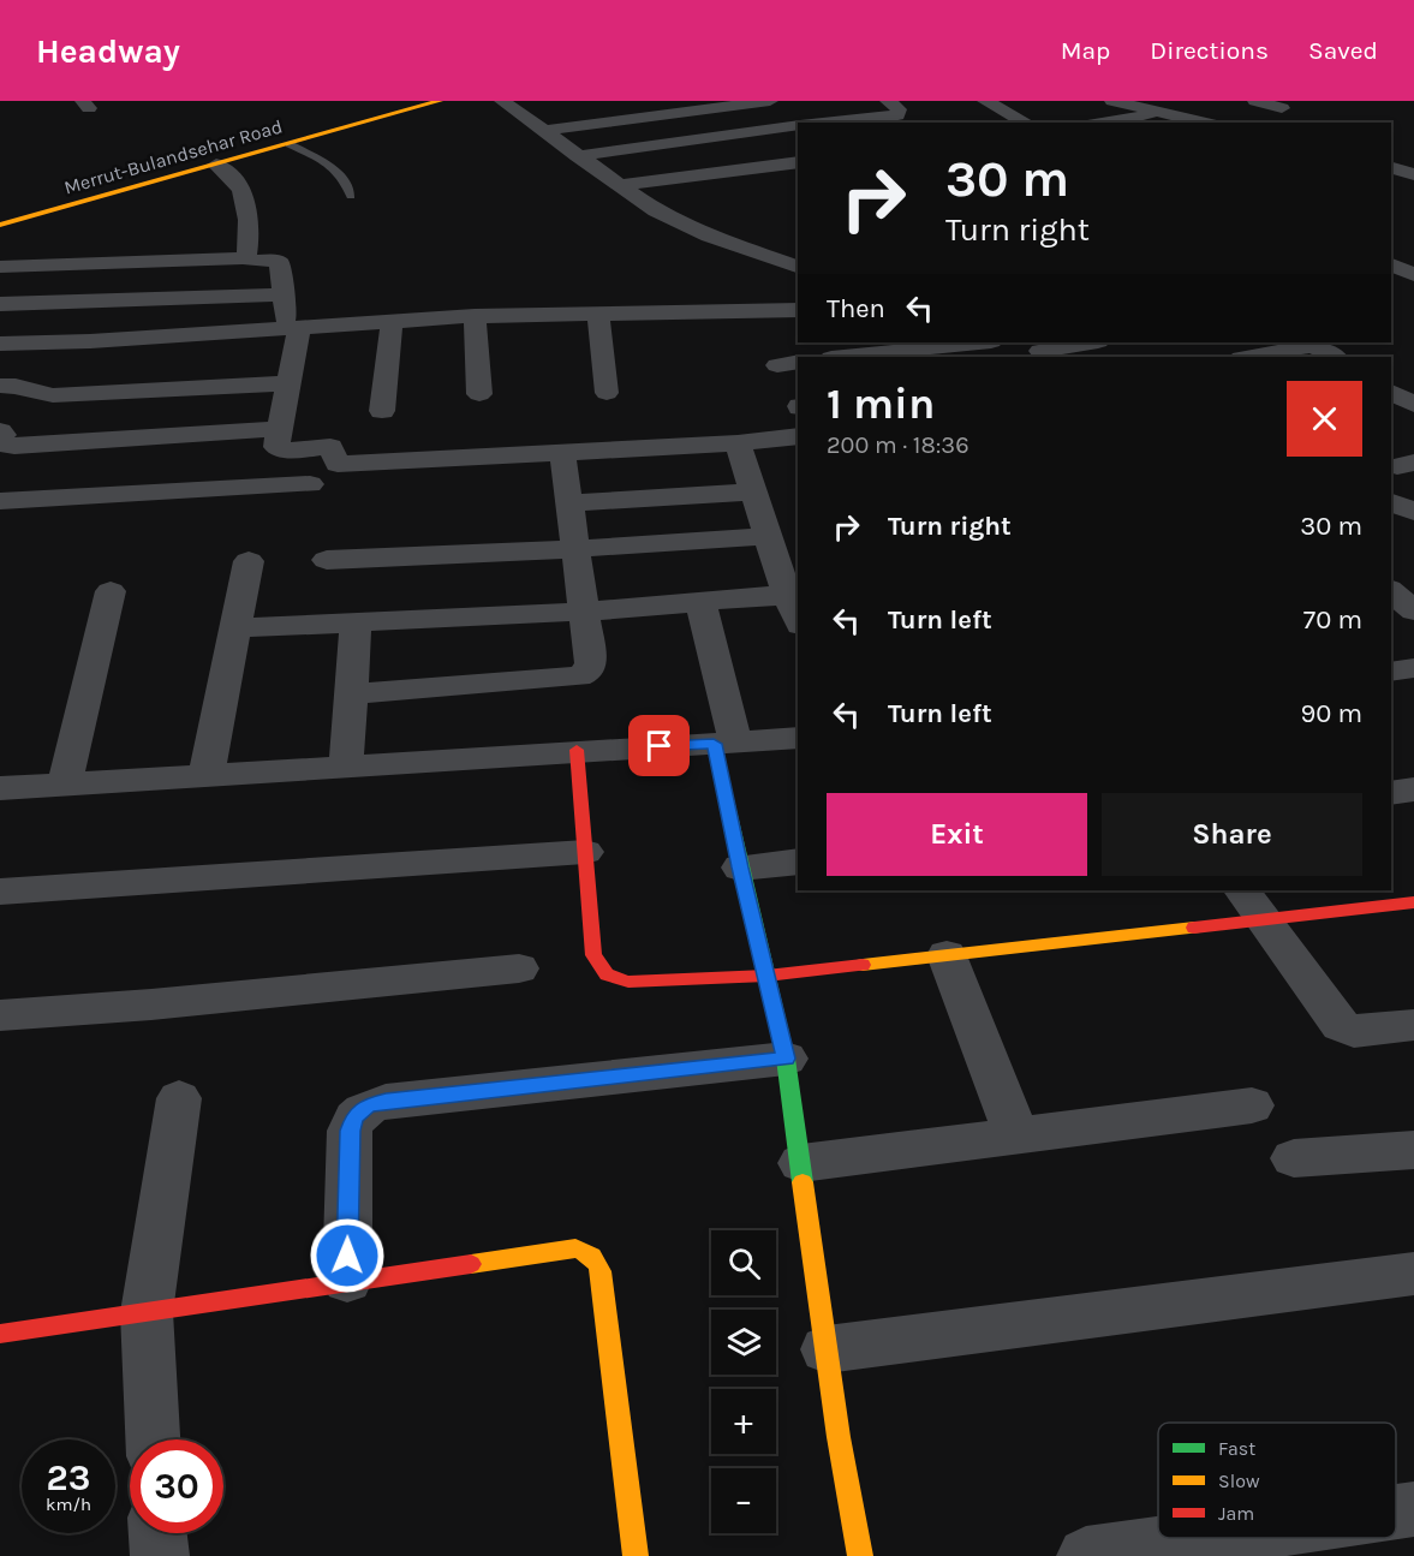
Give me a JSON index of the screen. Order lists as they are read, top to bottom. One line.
{"streets":{"street":["Merrut-Bulandsehar Road"]},"legend":["Fast","Slow","Jam"],"page":{"header":"Headway","nav":["Map","Directions","Saved"],"turn":["30 m","Turn right"],"then":"Then","heading":["1 min","200 m · 18:36"],"list":[{"name":"Turn right","value":"30 m"},{"name":"Turn left","value":"70 m"},{"name":"Turn left","value":"90 m"}],"buttons":["Exit","Share"],"map_buttons":["+","−"],"speed":"23 km/h","limit":"30"}}
